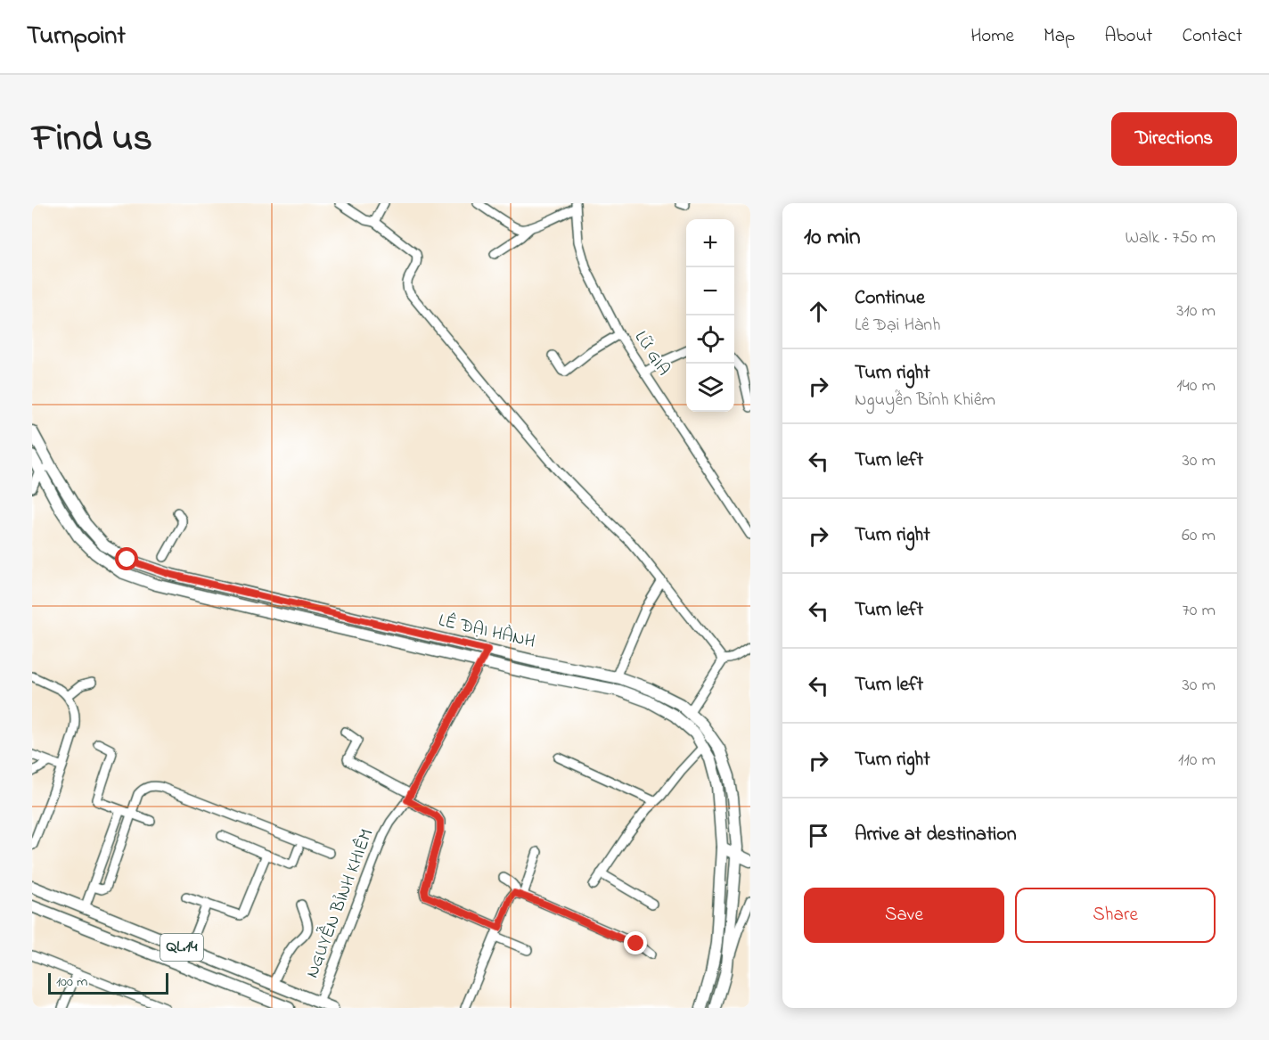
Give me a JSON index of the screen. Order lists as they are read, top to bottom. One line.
{"streets":{"main road":["LÊ ĐẠI HÀNH","QL.14"],"street":["LỮ GIA","NGUYỄN BỈNH KHIÊM"]},"crossings":[["LÊ ĐẠI HÀNH","NGUYỄN BỈNH KHIÊM"],["NGUYỄN BỈNH KHIÊM","QL.14"]],"scale_bar":"100 m","page":{"header":"Turnpoint","nav":["Home","Map","About","Contact"],"title":"Find us","buttons":["Directions",["Save","Share"]],"heading":["10 min","Walk · 750 m"],"map_buttons":["+","−"],"list":[["Continue","Lê Đại Hành","310 m"],["Turn right","Nguyễn Bỉnh Khiêm","140 m"],["Turn left","30 m"],["Turn right","60 m"],["Turn left","70 m"],["Turn left","30 m"],["Turn right","110 m"],"Arrive at destination"],"scale":"100 m"}}
